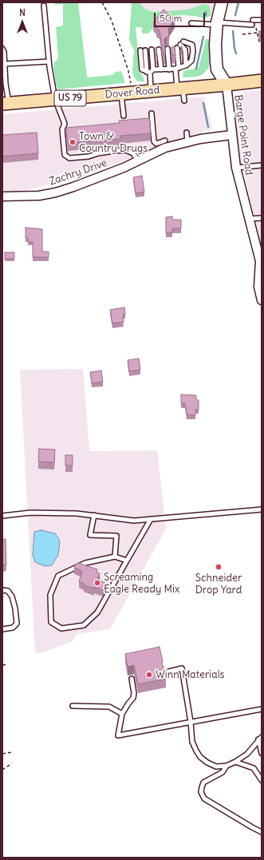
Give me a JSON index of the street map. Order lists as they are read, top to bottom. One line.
{"streets":{"main road":["Dover Road","US 79"],"street":["Barge Point Road","Zachry Drive"]},"crossings":[["Dover Road","Barge Point Road"],["Barge Point Road","Zachry Drive"]],"places":["Town & Country Drugs","Schneider Drop Yard","Screaming Eagle Ready Mix","Winn Materials"],"scale_bar":"50 m","north":"top"}
